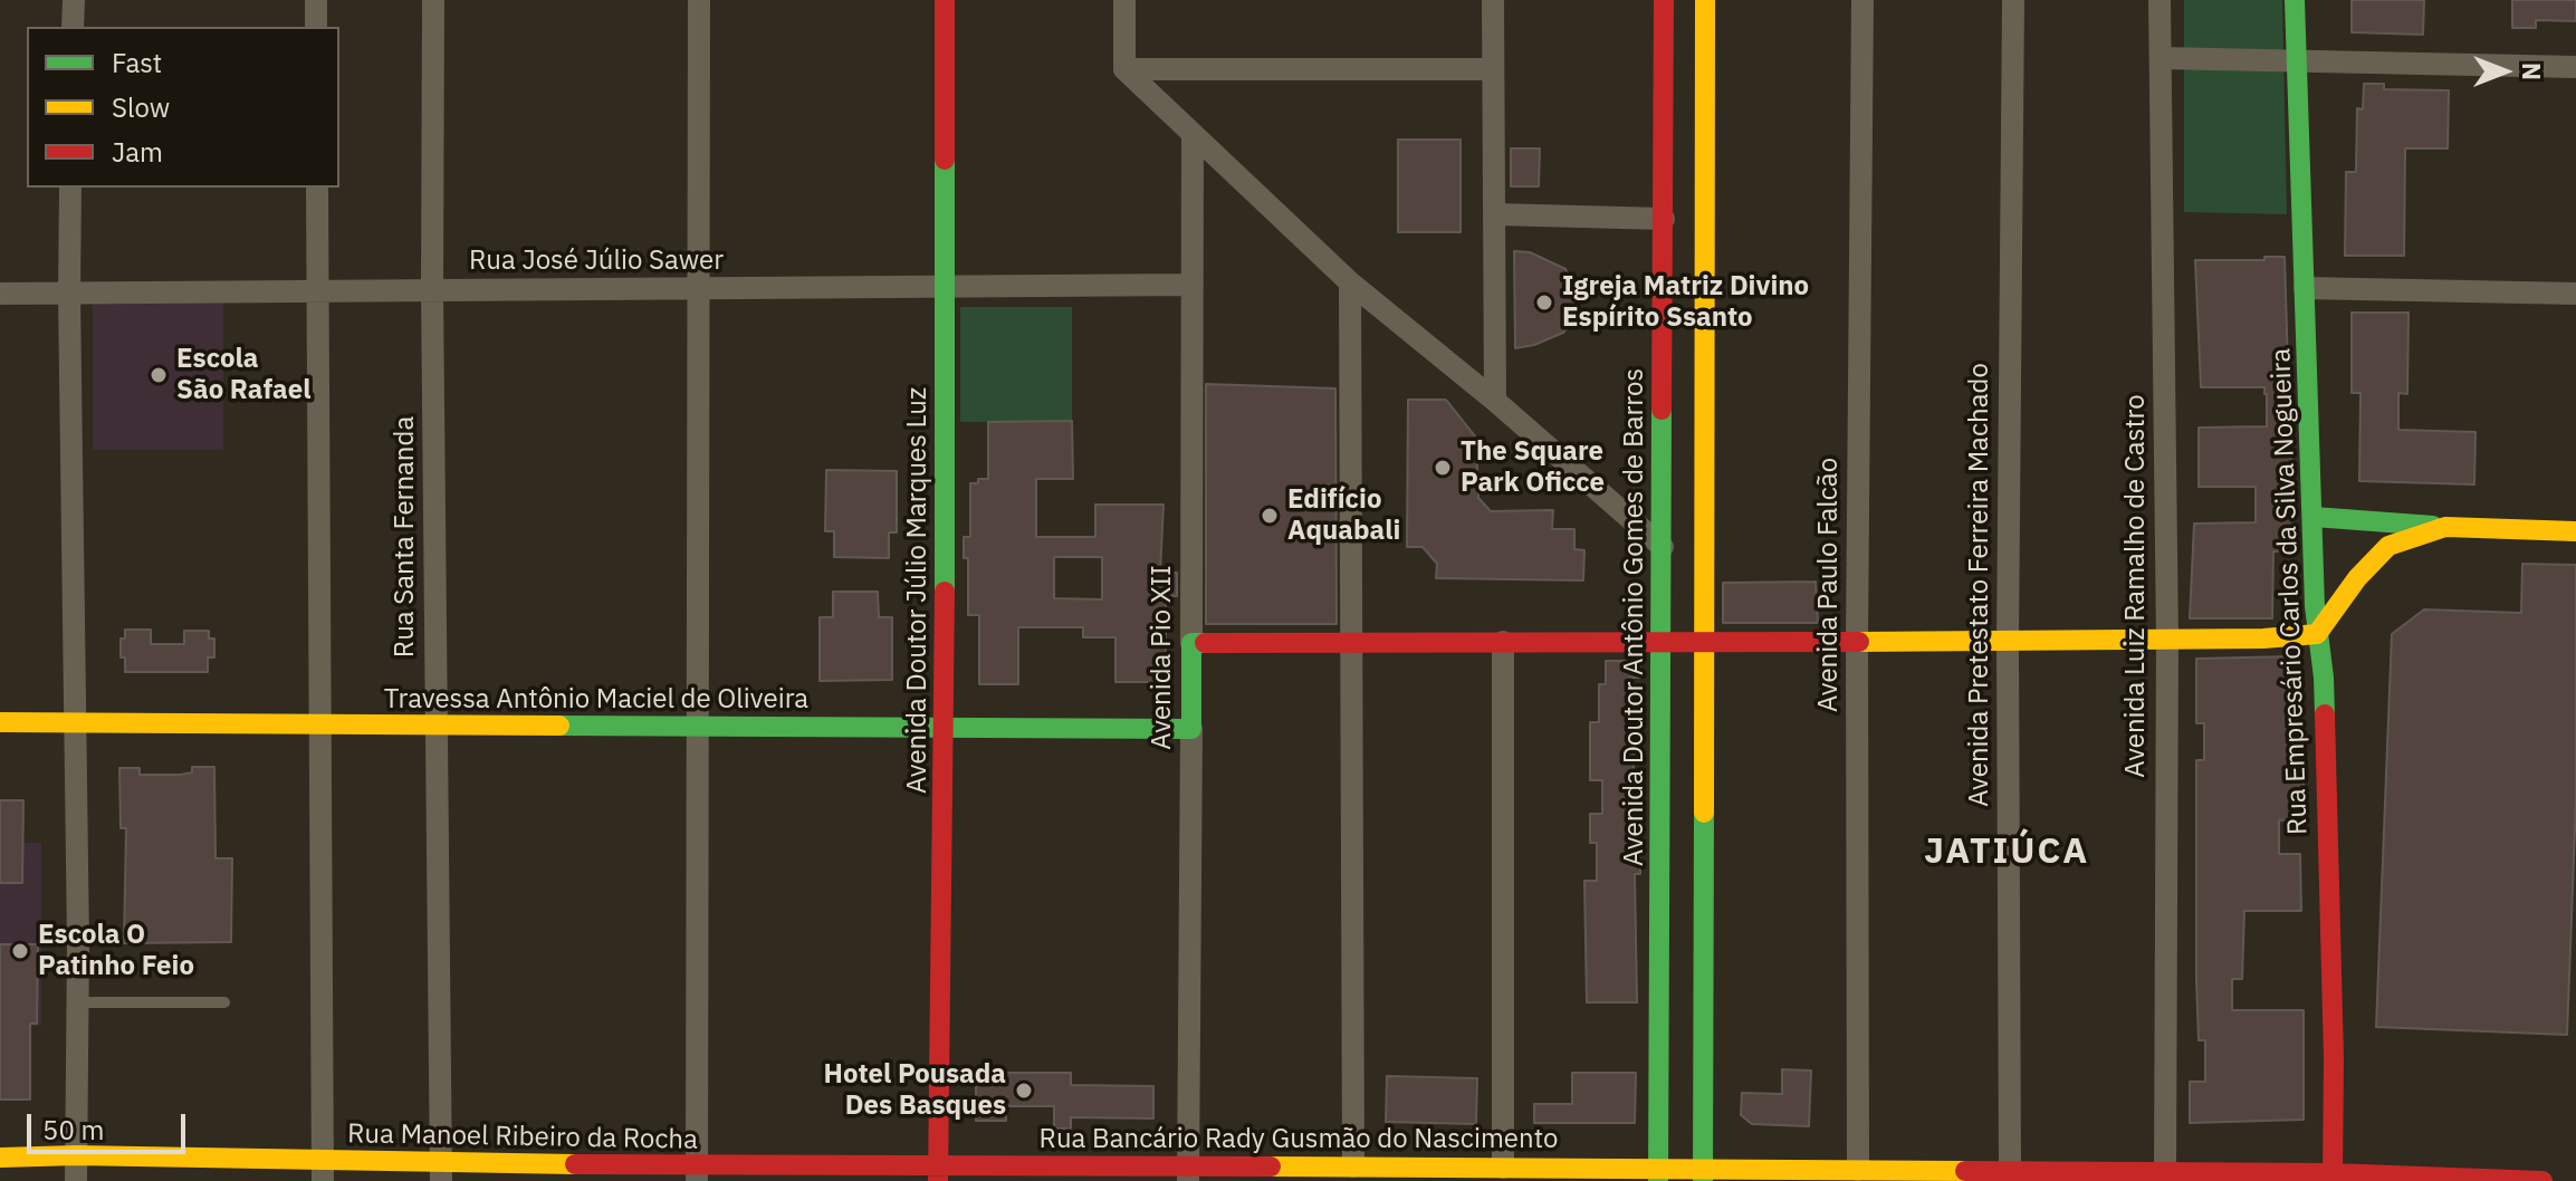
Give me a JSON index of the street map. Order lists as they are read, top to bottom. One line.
{"streets":{"street":["Rua José Júlio Sawer","Rua Santa Fernanda","Avenida Paulo Falcão","Avenida Pretestato Ferreira Machado","Avenida Luiz Ramalho de Castro","Avenida Doutor Júlio Marques Luz","Rua Empresário Carlos da Silva Nogueira","Avenida Doutor Antônio Gomes de Barros","Avenida Pio XII","Travessa Antônio Maciel de Oliveira","Rua Manoel Ribeiro da Rocha","Rua Bancário Rady Gusmão do Nascimento"]},"crossings":[["Rua José Júlio Sawer","Rua Santa Fernanda"],["Rua José Júlio Sawer","Avenida Doutor Júlio Marques Luz"],["Rua José Júlio Sawer","Avenida Pio XII"],["Rua Santa Fernanda","Travessa Antônio Maciel de Oliveira"],["Rua Santa Fernanda","Rua Manoel Ribeiro da Rocha"],["Avenida Paulo Falcão","Rua Bancário Rady Gusmão do Nascimento"],["Avenida Pretestato Ferreira Machado","Rua Bancário Rady Gusmão do Nascimento"],["Avenida Luiz Ramalho de Castro","Rua Bancário Rady Gusmão do Nascimento"],["Avenida Doutor Júlio Marques Luz","Travessa Antônio Maciel de Oliveira"],["Avenida Doutor Júlio Marques Luz","Rua Manoel Ribeiro da Rocha"],["Avenida Doutor Júlio Marques Luz","Rua Bancário Rady Gusmão do Nascimento"],["Rua Empresário Carlos da Silva Nogueira","Rua Bancário Rady Gusmão do Nascimento"],["Avenida Doutor Antônio Gomes de Barros","Rua Bancário Rady Gusmão do Nascimento"],["Avenida Pio XII","Travessa Antônio Maciel de Oliveira"],["Avenida Pio XII","Rua Bancário Rady Gusmão do Nascimento"],["Rua Manoel Ribeiro da Rocha","Rua Bancário Rady Gusmão do Nascimento"]],"districts":["JATIÚCA"],"places":["Igreja Matriz Divino Espírito Ssanto","Escola São Rafael","The Square Park Oficce","Edifício Aquabali","Escola O Patinho Feio","Hotel Pousada Des Basques"],"legend":["Fast","Slow","Jam"],"scale_bar":"50 m","north":"right"}
